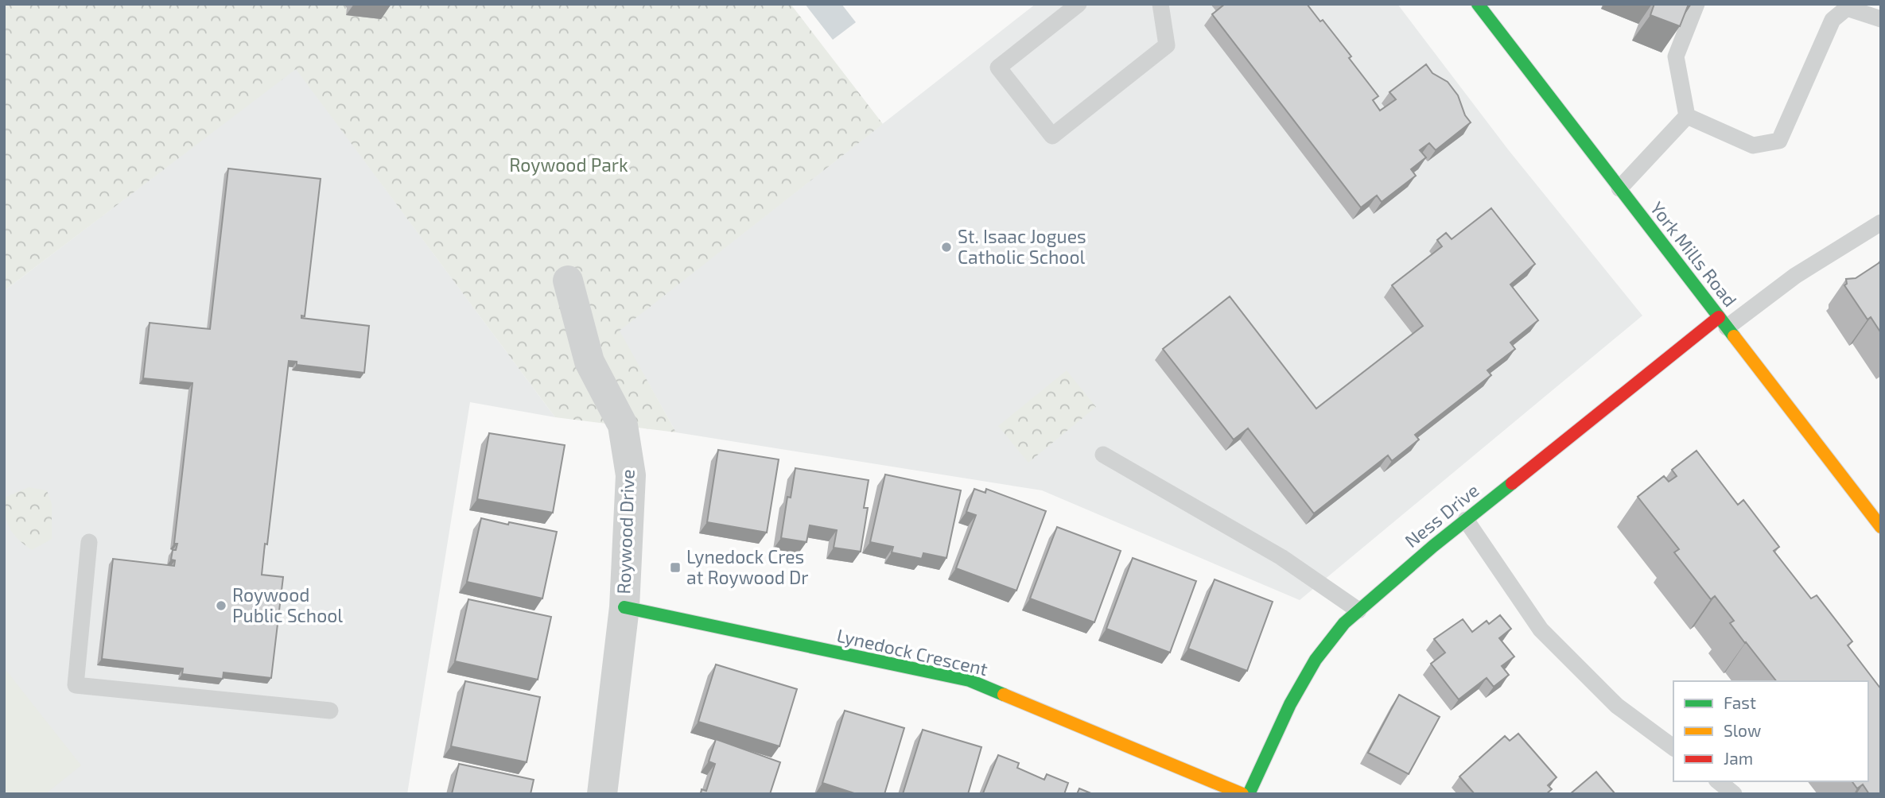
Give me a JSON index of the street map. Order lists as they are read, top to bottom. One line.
{"streets":{"street":["York Mills Road","Ness Drive","Roywood Drive","Lynedock Crescent"]},"crossings":[["York Mills Road","Ness Drive"],["Roywood Drive","Lynedock Crescent"]],"parks":["Roywood Park"],"places":{"other":["St. Isaac Jogues Catholic School","Roywood Public School"],"transit":["Lynedock Cres at Roywood Dr"]},"legend":["Fast","Slow","Jam"]}
